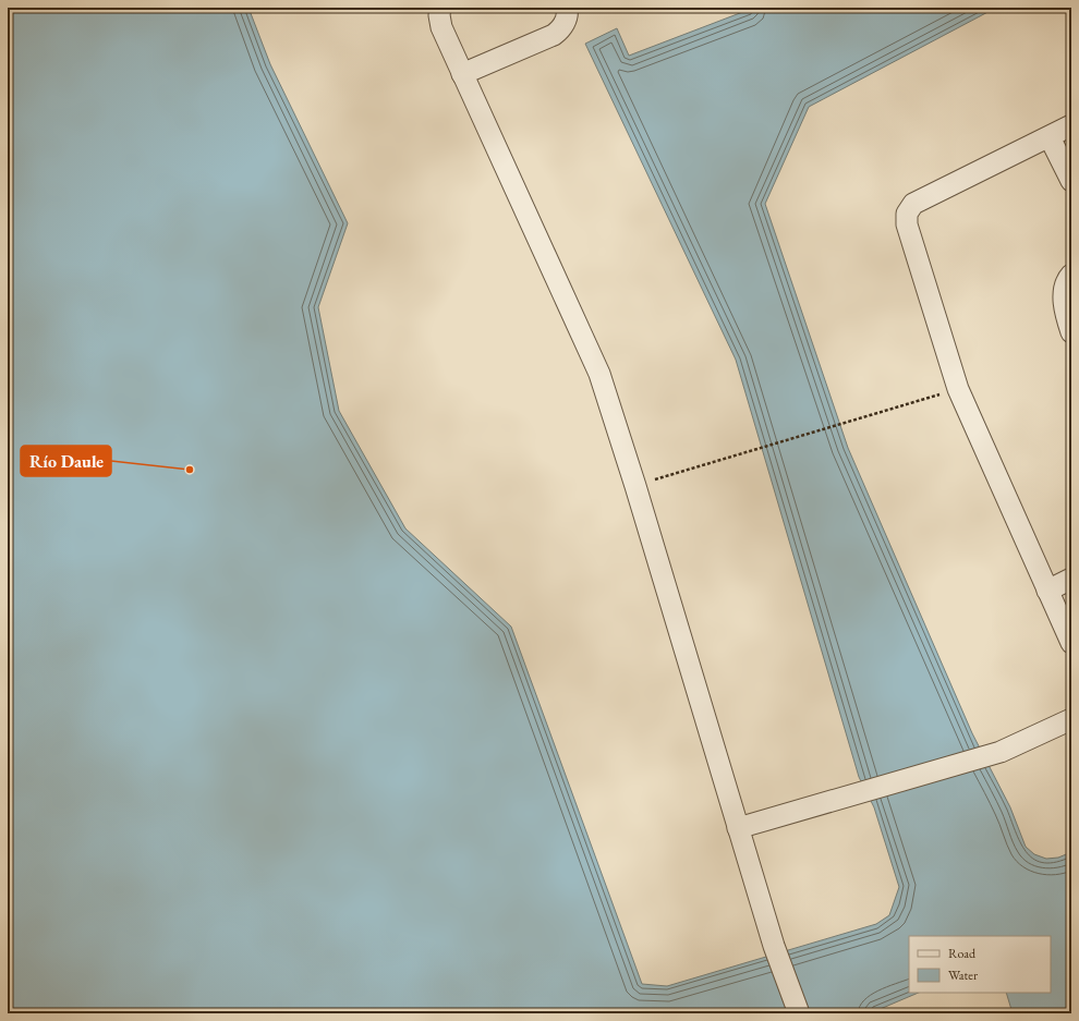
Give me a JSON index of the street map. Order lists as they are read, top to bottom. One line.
{"places":["Río Daule"],"legend":["Road","Water"]}
